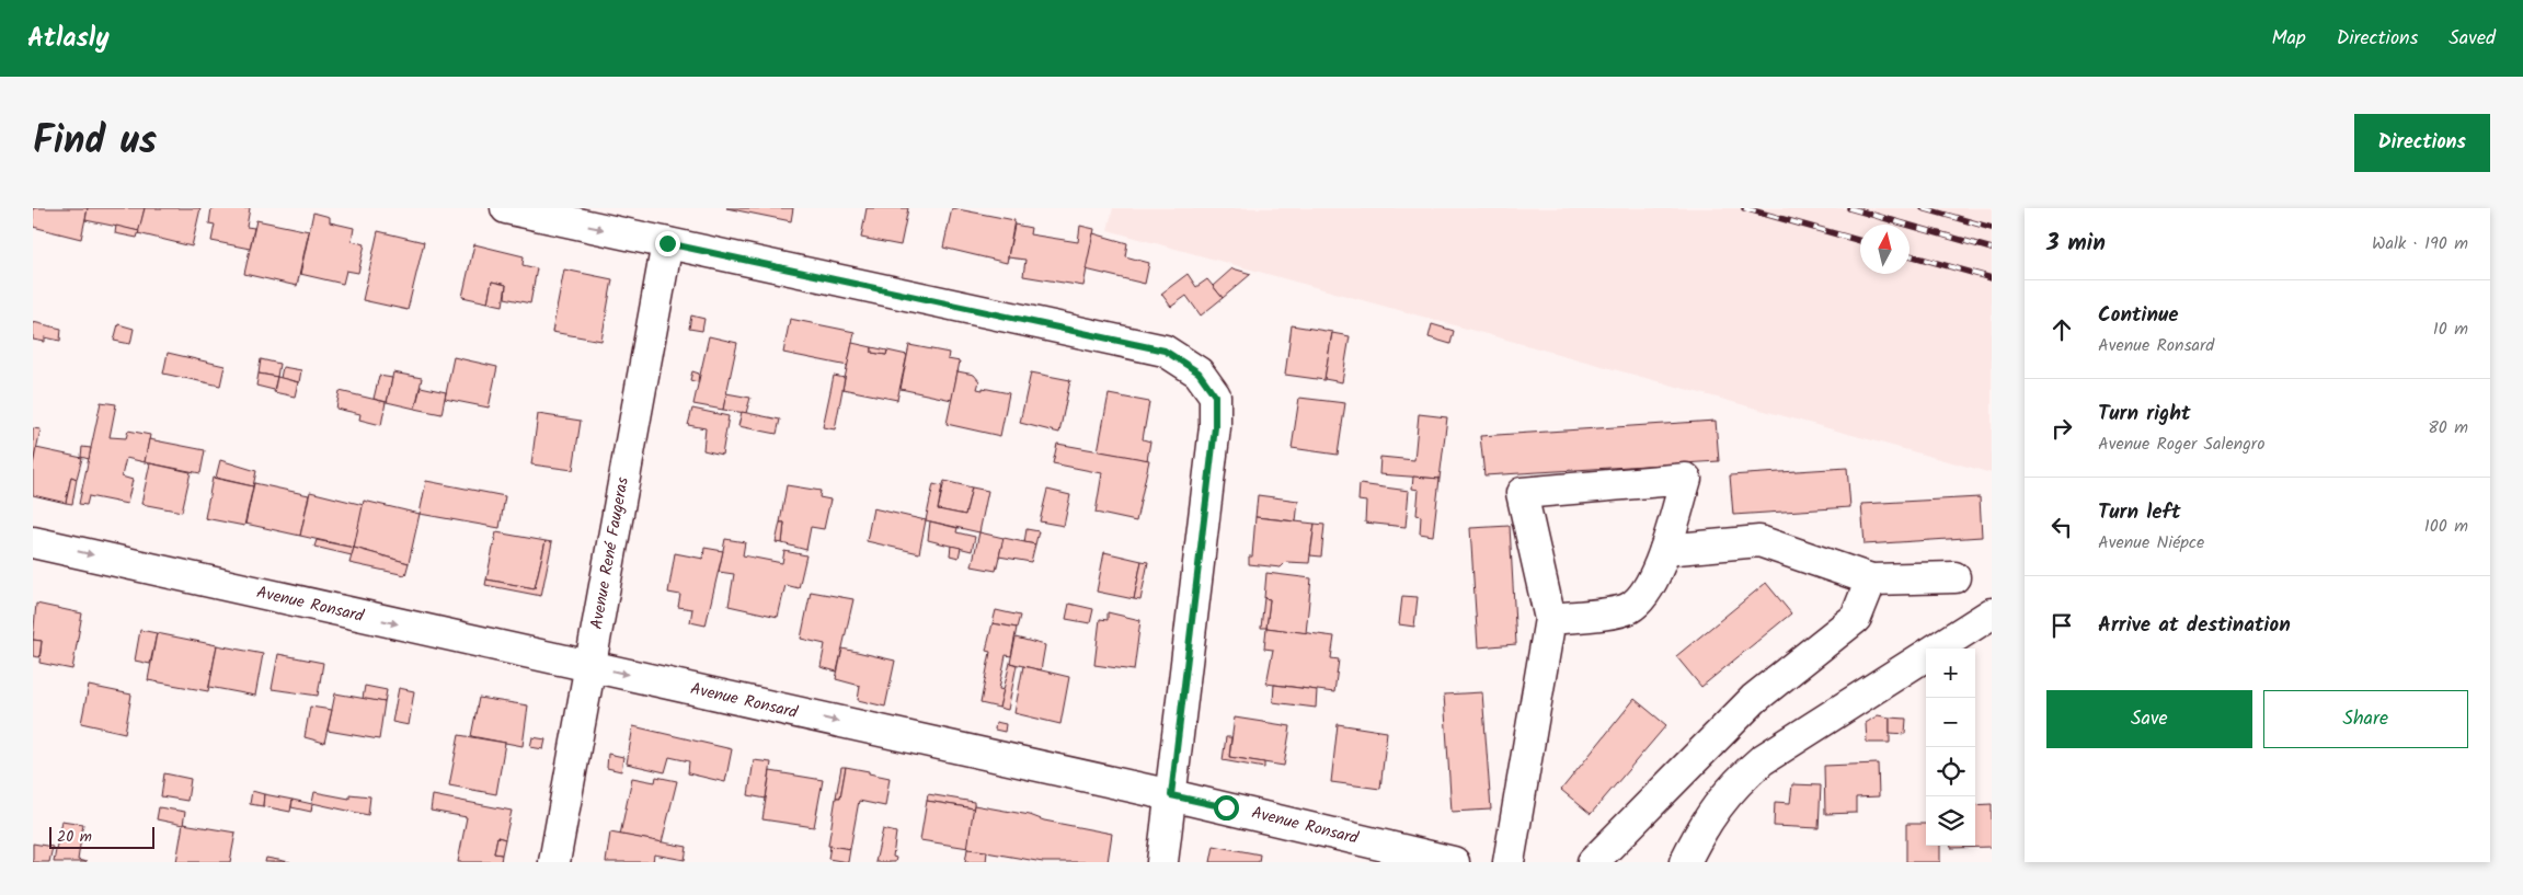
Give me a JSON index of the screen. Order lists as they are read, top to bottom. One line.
{"streets":{"street":["Avenue René Faugeras","Avenue Ronsard"]},"crossings":[["Avenue René Faugeras","Avenue Ronsard"]],"one_way":["Avenue Ronsard"],"scale_bar":"20 m","north":"top","page":{"header":"Atlasly","nav":["Map","Directions","Saved"],"title":"Find us","buttons":["Directions",["Save","Share"]],"heading":["3 min","Walk · 190 m"],"list":[["Continue","Avenue Ronsard","10 m"],["Turn right","Avenue Roger Salengro","80 m"],["Turn left","Avenue Niépce","100 m"],"Arrive at destination"],"map_buttons":["+","−"],"scale":"20 m"}}
